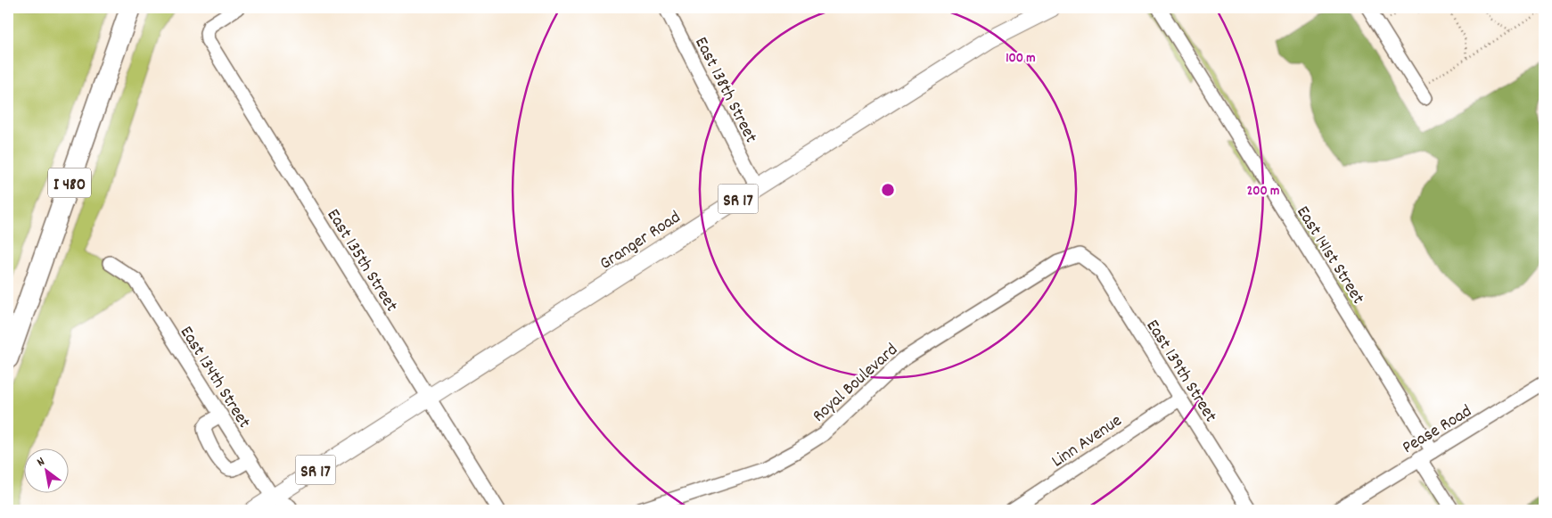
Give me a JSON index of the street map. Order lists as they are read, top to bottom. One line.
{"streets":{"highway":["I 480"],"main road":["SR 17","Granger Road"],"street":["East 138th Street","East 141st Street","East 135th Street","East 139th Street","East 134th Street","Royal Boulevard","Pease Road","Linn Avenue"]},"crossings":[["East 138th Street","Granger Road"],["Granger Road","East 135th Street"],["Granger Road","East 134th Street"],["East 141st Street","Pease Road"],["East 139th Street","Royal Boulevard"],["East 139th Street","Linn Avenue"]],"north":"top left","rings":["100 m","200 m"]}
